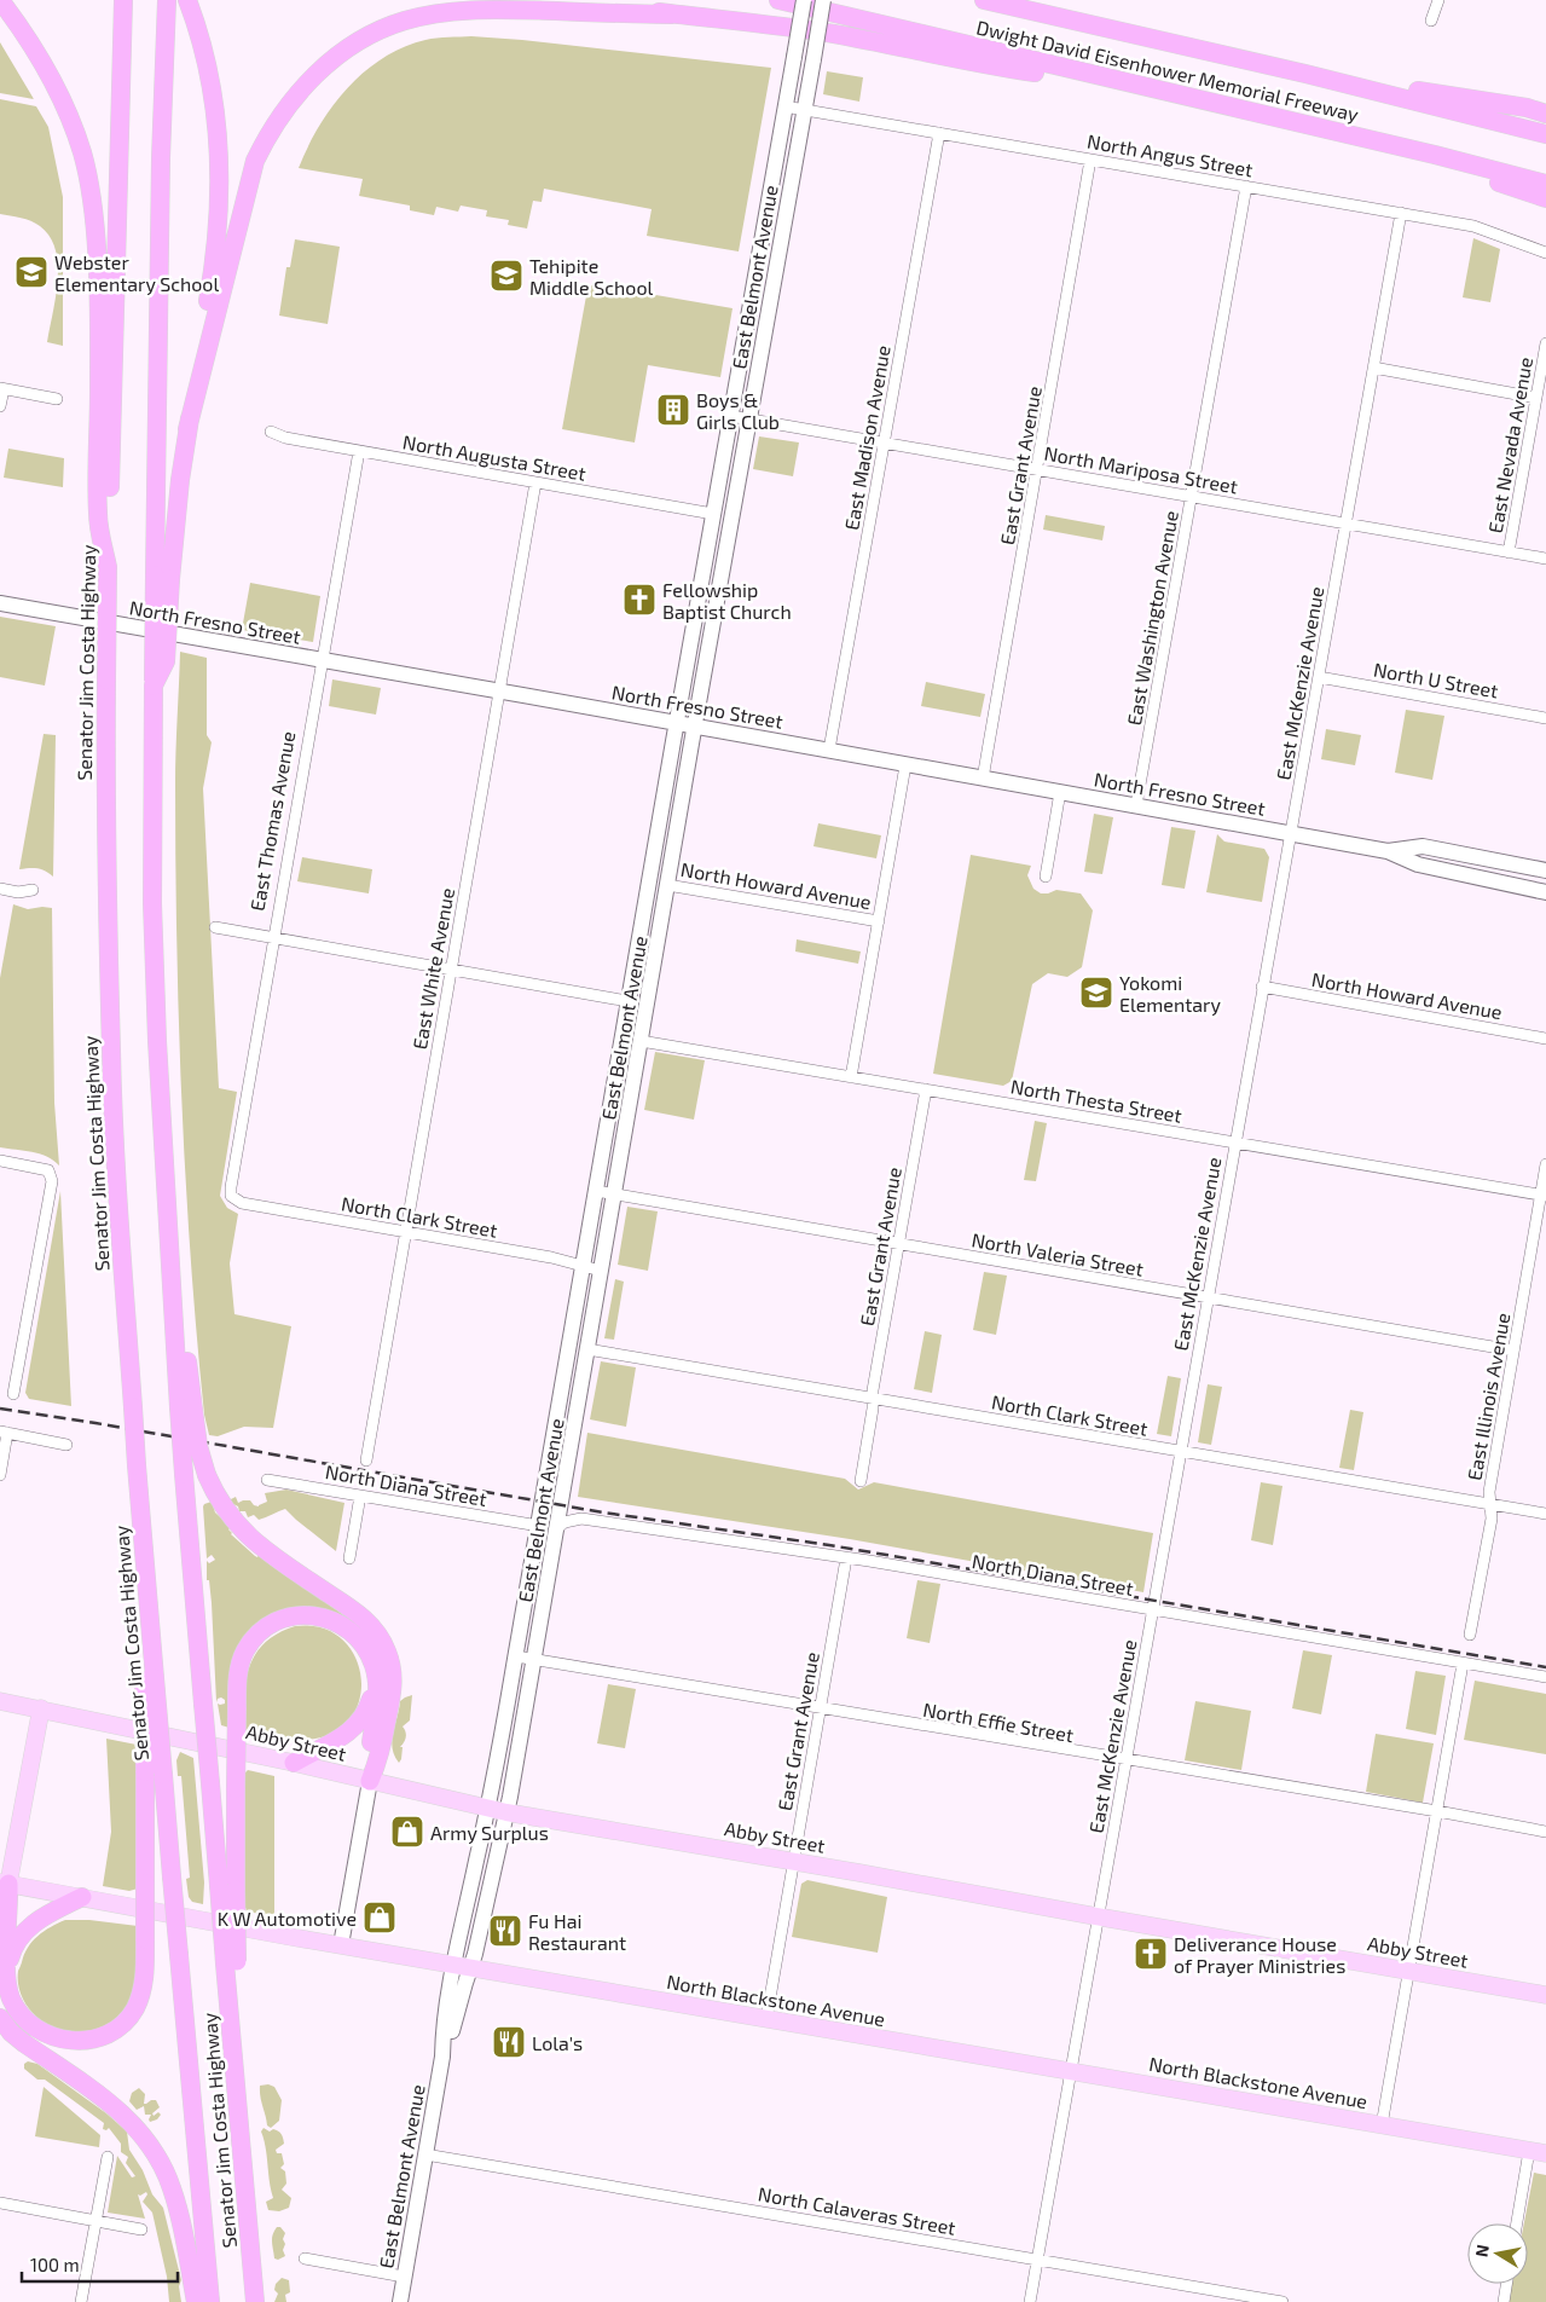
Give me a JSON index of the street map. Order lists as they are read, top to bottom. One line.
{"streets":{"highway":["Dwight David Eisenhower Memorial Freeway","Senator Jim Costa Highway"],"main road":["East Belmont Avenue","North Fresno Street","Abby Street","North Blackstone Avenue"],"street":["North Angus Street","East Madison Avenue","East Nevada Avenue","North Augusta Street","East Grant Avenue","North Mariposa Street","East Washington Avenue","North U Street","East McKenzie Avenue","East Thomas Avenue","North Howard Avenue","East White Avenue","North Thesta Street","North Clark Street","North Valeria Street","East Illinois Avenue","North Diana Street","North Effie Street","North Calaveras Street"]},"crossings":[["North Angus Street","East Belmont Avenue"],["North Angus Street","East Madison Avenue"],["North Angus Street","East Grant Avenue"],["North Angus Street","East Washington Avenue"],["North Angus Street","East McKenzie Avenue"],["East Belmont Avenue","North Augusta Street"],["East Belmont Avenue","North Mariposa Street"],["East Belmont Avenue","North Fresno Street"],["East Belmont Avenue","North Howard Avenue"],["East Belmont Avenue","North Thesta Street"],["East Belmont Avenue","North Clark Street"],["East Belmont Avenue","North Valeria Street"],["East Belmont Avenue","North Diana Street"],["East Belmont Avenue","North Effie Street"],["East Belmont Avenue","Abby Street"],["East Belmont Avenue","North Blackstone Avenue"],["East Belmont Avenue","North Calaveras Street"],["East Madison Avenue","North Mariposa Street"],["East Madison Avenue","North Fresno Street"],["East Nevada Avenue","North Mariposa Street"],["North Augusta Street","East Thomas Avenue"],["North Augusta Street","East White Avenue"],["East Grant Avenue","North Mariposa Street"],["East Grant Avenue","North Fresno Street"],["East Grant Avenue","North Thesta Street"],["East Grant Avenue","North Clark Street"],["East Grant Avenue","North Valeria Street"],["East Grant Avenue","North Diana Street"],["East Grant Avenue","North Effie Street"],["East Grant Avenue","Abby Street"],["East Grant Avenue","North Blackstone Avenue"],["North Mariposa Street","East Washington Avenue"],["North Mariposa Street","East McKenzie Avenue"],["East Washington Avenue","North Fresno Street"],["North Fresno Street","East McKenzie Avenue"],["North Fresno Street","East Thomas Avenue"],["North Fresno Street","East White Avenue"],["North U Street","East McKenzie Avenue"],["East McKenzie Avenue","North Howard Avenue"],["East McKenzie Avenue","North Thesta Street"],["East McKenzie Avenue","North Clark Street"],["East McKenzie Avenue","North Valeria Street"],["East McKenzie Avenue","North Diana Street"],["East McKenzie Avenue","North Effie Street"],["East McKenzie Avenue","Abby Street"],["East McKenzie Avenue","North Blackstone Avenue"],["East McKenzie Avenue","North Calaveras Street"],["East Thomas Avenue","North Clark Street"],["East White Avenue","North Clark Street"],["North Thesta Street","East Illinois Avenue"],["North Clark Street","East Illinois Avenue"],["North Valeria Street","East Illinois Avenue"]],"places":{"school or university":["Webster Elementary School","Tehipite Middle School","Yokomi Elementary"],"building":["Boys & Girls Club"],"church":["Fellowship Baptist Church","Deliverance House of Prayer Ministries"],"shop":["Army Surplus","K W Automotive"],"restaurant":["Fu Hai Restaurant","Lola's"]},"scale_bar":"100 m","north":"left"}
